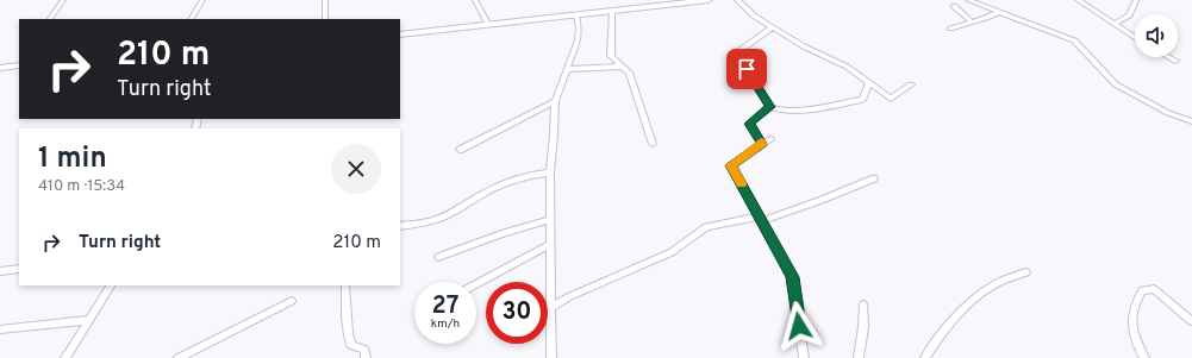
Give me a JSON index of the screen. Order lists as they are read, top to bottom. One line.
{"page":{"turn":["210 m","Turn right"],"heading":["1 min","410 m · 15:34"],"list":[{"name":"Turn right","value":"210 m"}],"speed":"27 km/h","limit":"30"}}
